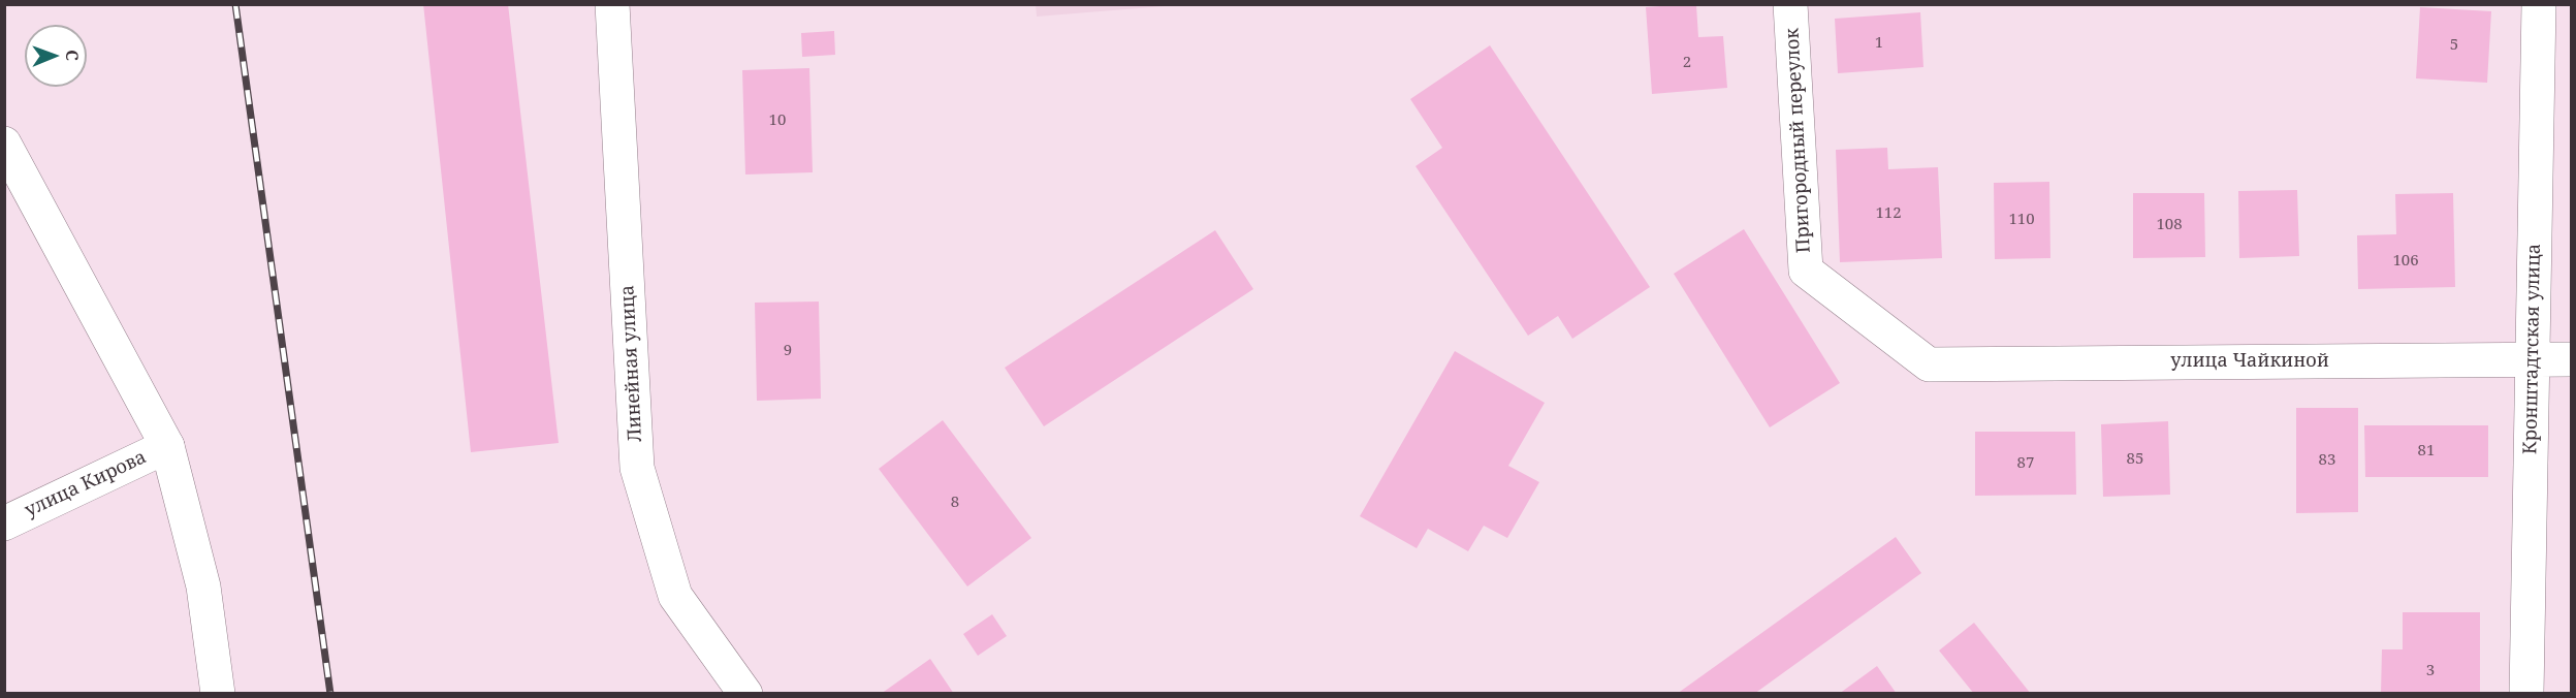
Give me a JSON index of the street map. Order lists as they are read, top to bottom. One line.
{"streets":{"street":["Пригородный переулок","Кронштадтская улица","улица Чайкиной","Линейная улица","улица Кирова"]},"crossings":[["Пригородный переулок","улица Чайкиной"],["Кронштадтская улица","улица Чайкиной"]],"house_numbers":["1","5","2","10","112","110","108","106","9","81","85","83","87","8","3"],"north":"right"}
